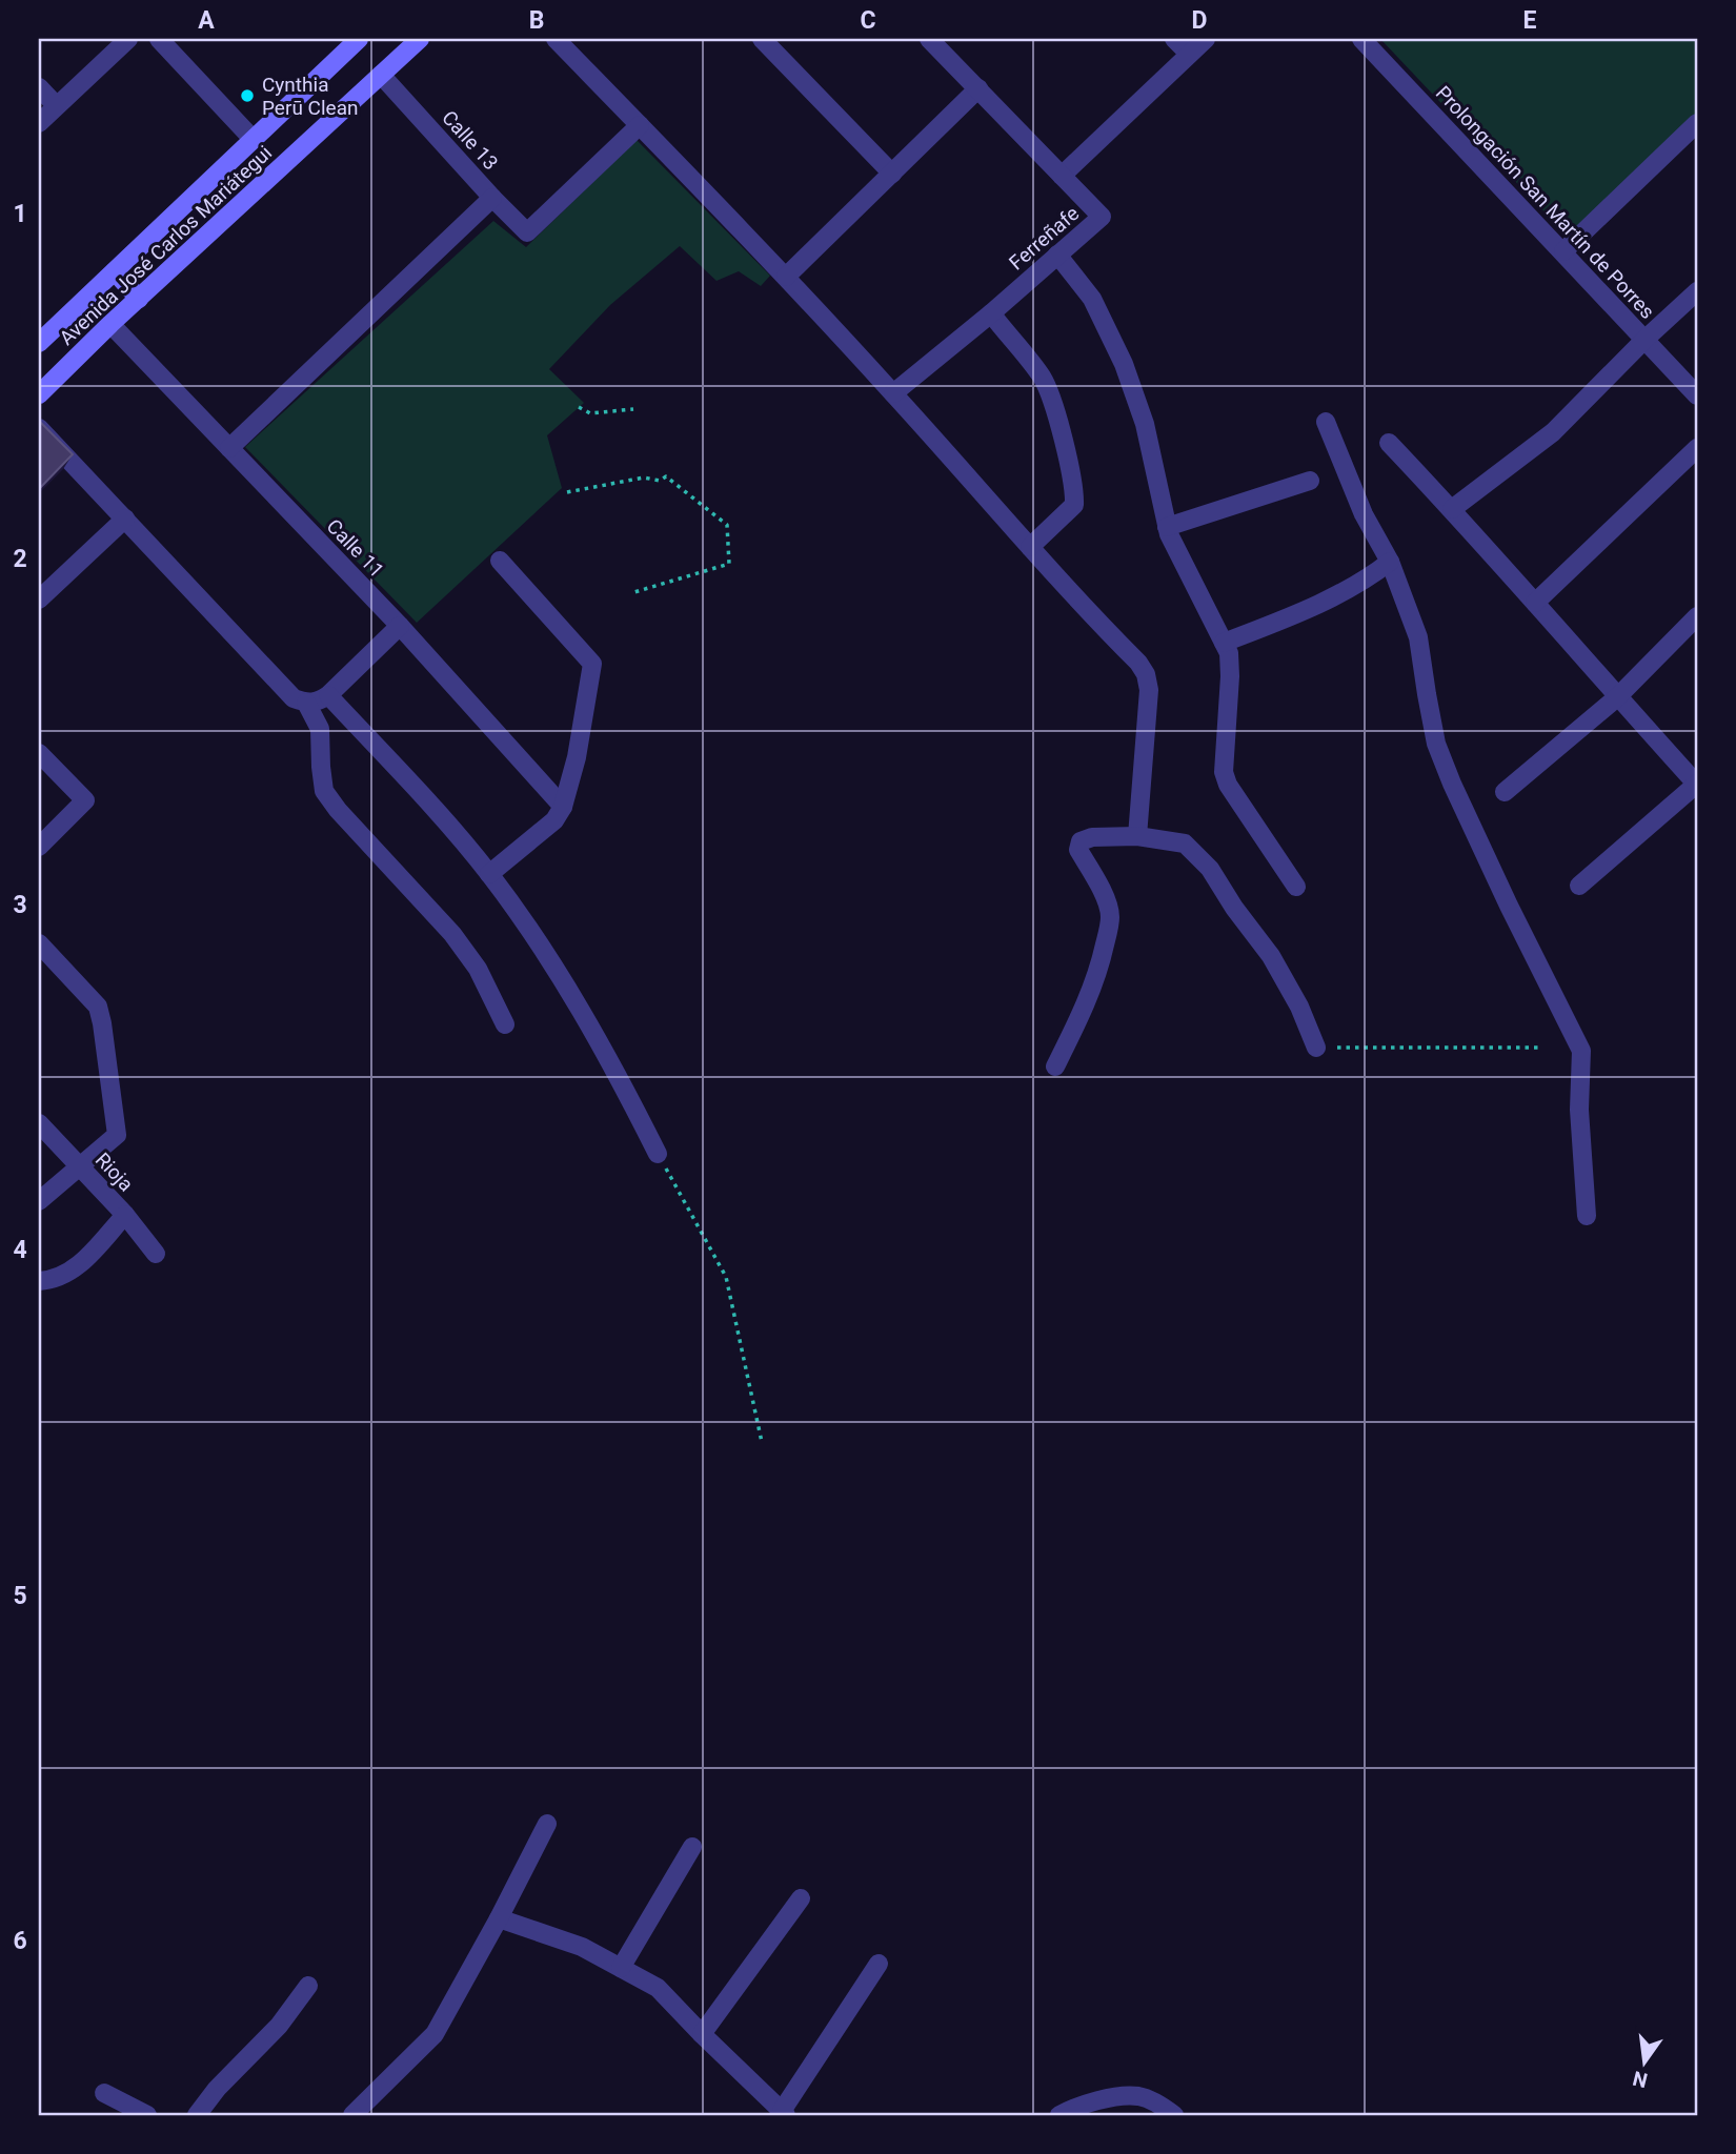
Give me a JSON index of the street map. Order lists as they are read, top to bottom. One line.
{"streets":{"main road":["Avenida José Carlos Mariátegui"],"street":["Calle 13","Prolongación San Martín de Porres","Ferreñafe","Calle 11","Rioja"]},"crossings":[["Calle 13","Avenida José Carlos Mariátegui"],["Avenida José Carlos Mariátegui","Calle 11"]],"places":["Cynthia Perū Clean"],"north":"bottom","grid":{"columns":["A","B","C","D","E"],"rows":["1","2","3","4","5","6"]}}
